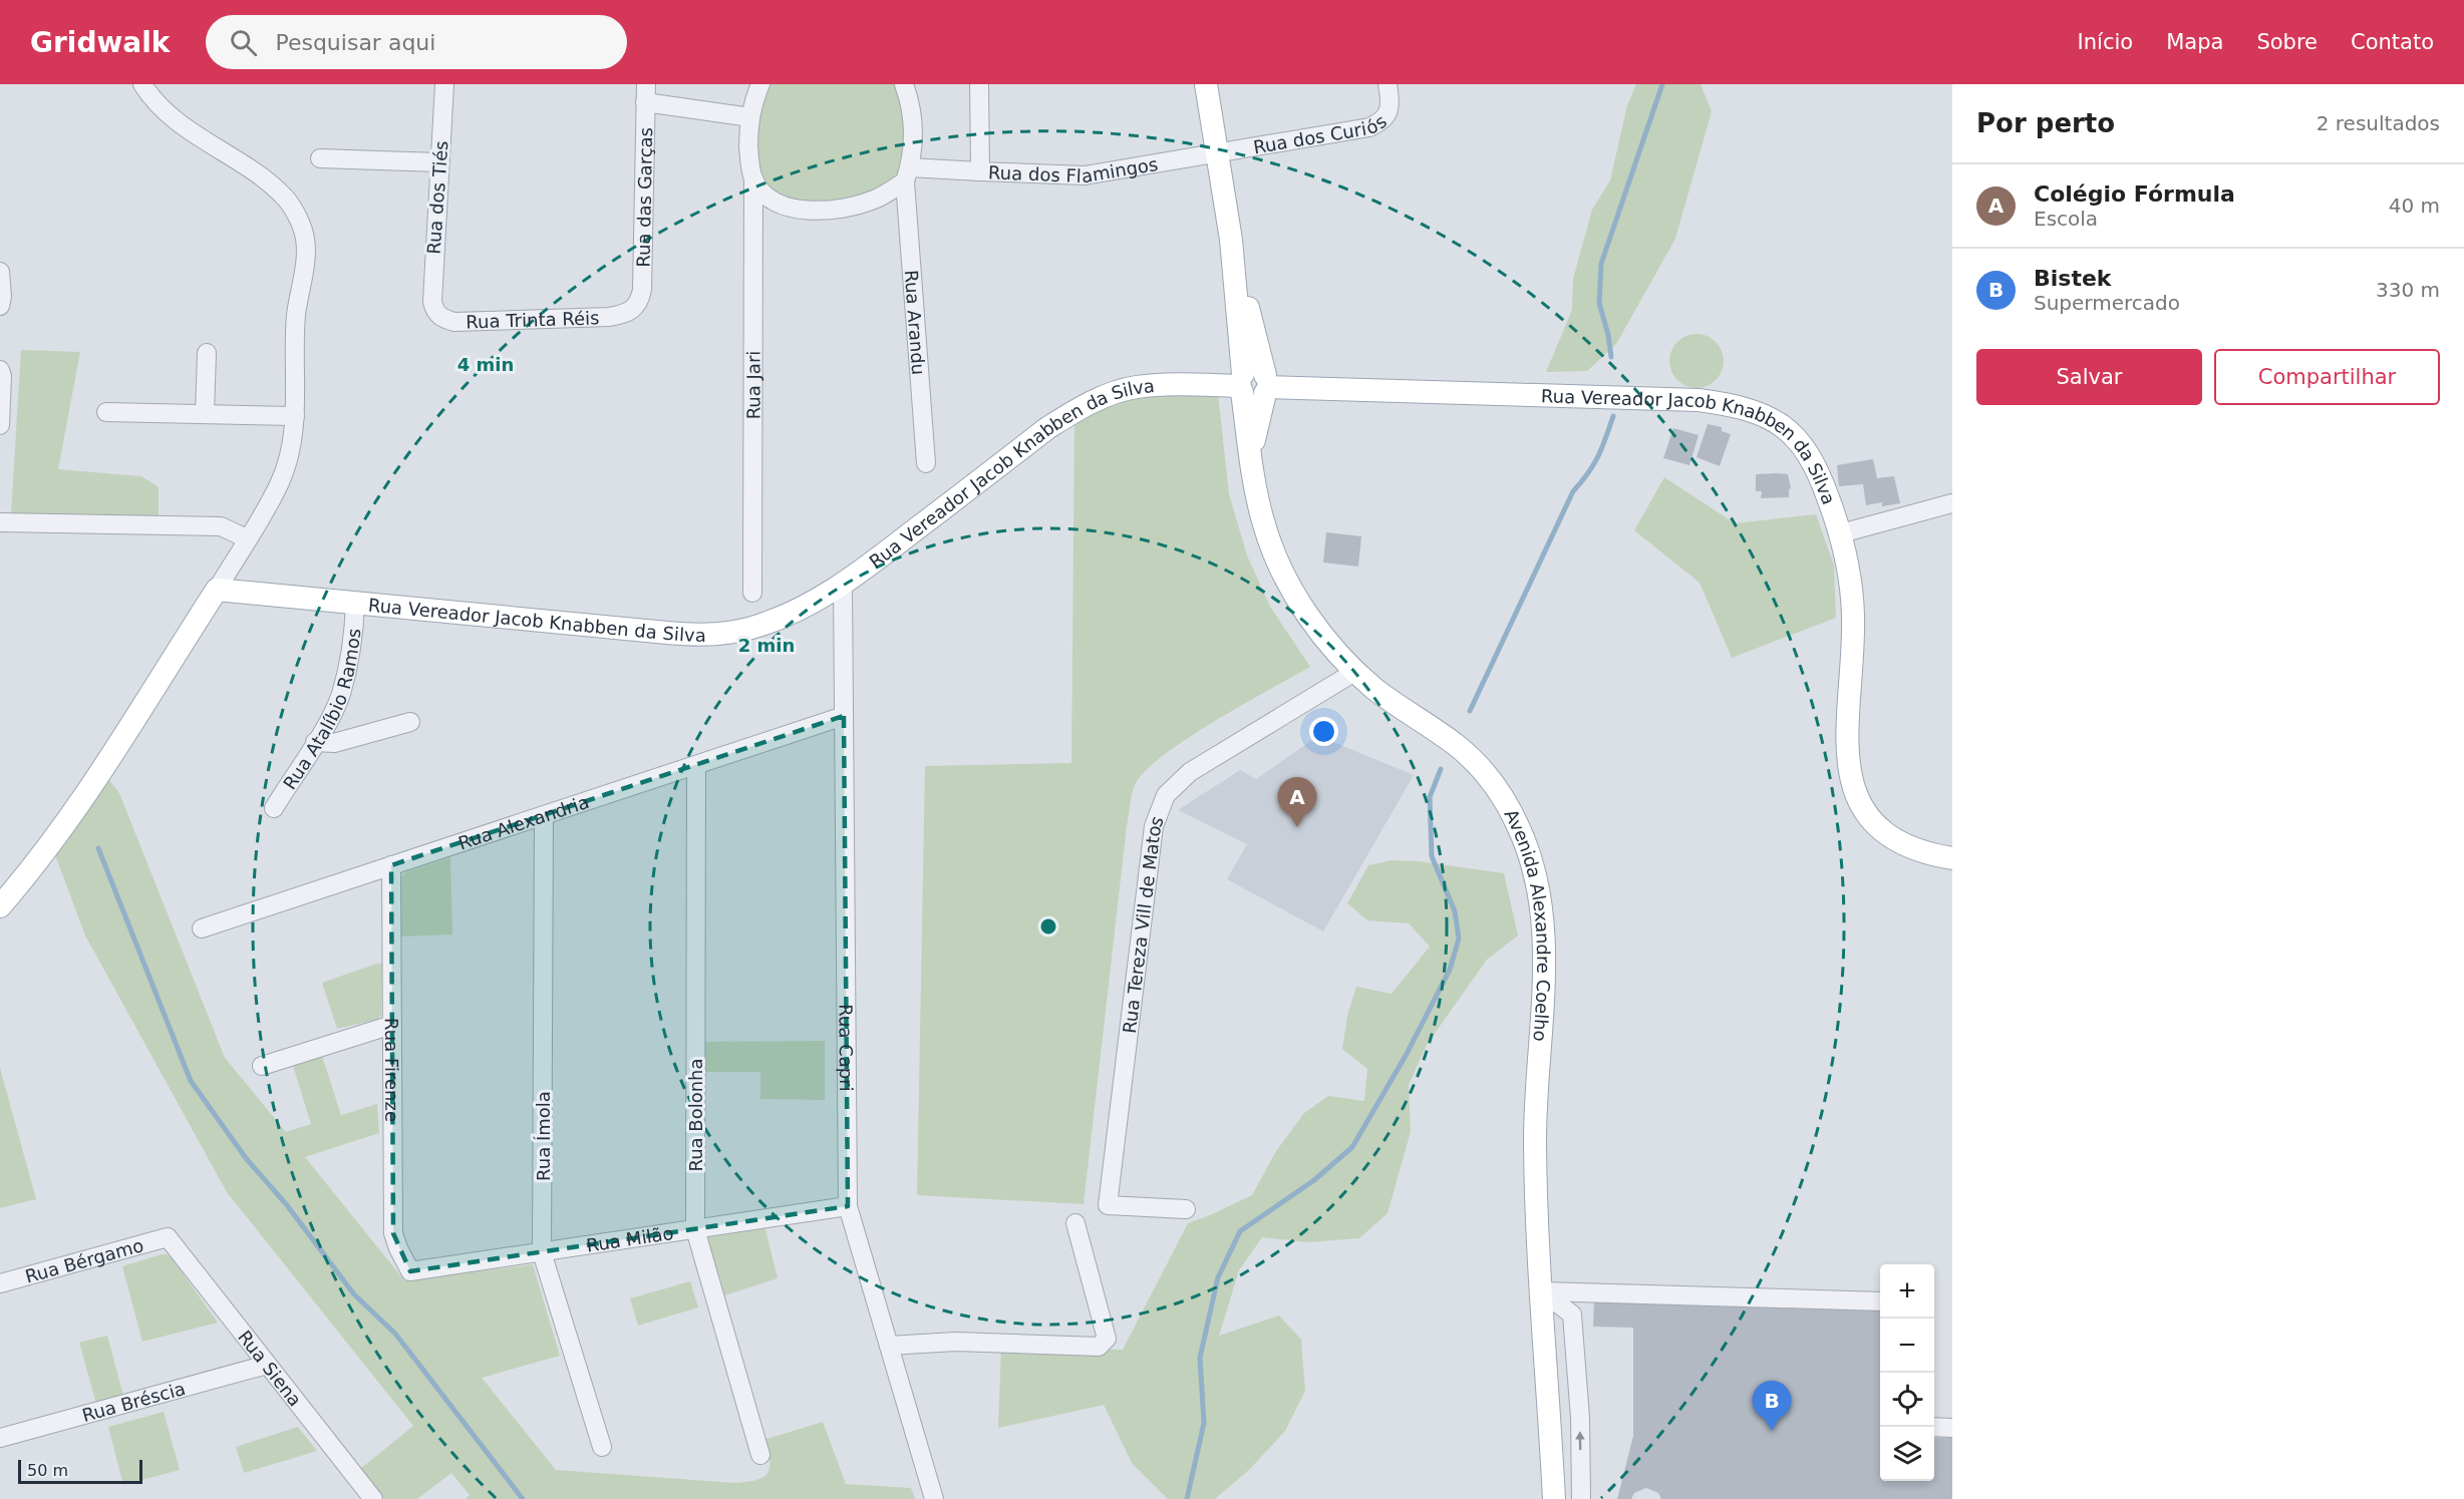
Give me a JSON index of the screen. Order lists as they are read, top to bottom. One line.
{"streets":{"main road":["Rua Vereador Jacob Knabben da Silva","Avenida Alexandre Coelho"],"street":["Rua dos Curiós","Rua dos Flamingos","Rua dos Tiés","Rua das Garças","Rua Trinta Réis","Rua Arandu","Rua Jari","Rua Atalíbio Ramos","Rua Alexandria","Rua Tereza Vill de Matos","Rua Capri","Rua Firenze","Rua Bolonha","Rua Ímola","Rua Milão","Rua Bérgamo","Rua Siena","Rua Bréscia"]},"crossings":[["Rua dos Curiós","Rua dos Flamingos"],["Rua dos Curiós","Avenida Alexandre Coelho"],["Rua dos Flamingos","Avenida Alexandre Coelho"],["Rua dos Tiés","Rua Trinta Réis"],["Rua das Garças","Rua Trinta Réis"],["Rua Vereador Jacob Knabben da Silva","Rua Atalíbio Ramos"],["Rua Vereador Jacob Knabben da Silva","Avenida Alexandre Coelho"],["Rua Vereador Jacob Knabben da Silva","Rua Capri"],["Rua Alexandria","Rua Capri"],["Rua Alexandria","Rua Firenze"],["Rua Alexandria","Rua Bolonha"],["Rua Alexandria","Rua Ímola"],["Rua Tereza Vill de Matos","Avenida Alexandre Coelho"],["Rua Capri","Rua Milão"],["Rua Firenze","Rua Milão"],["Rua Bolonha","Rua Milão"],["Rua Ímola","Rua Milão"],["Rua Bérgamo","Rua Siena"],["Rua Siena","Rua Bréscia"]],"scale_bar":"50 m","page":{"header":"Gridwalk","search":"Pesquisar aqui","nav":["Início","Mapa","Sobre","Contato"],"heading":["Por perto","2 resultados"],"list":[{"mark":"A","name":"Colégio Fórmula","note":"Escola","value":"40 m"},{"mark":"B","name":"Bistek","note":"Supermercado","value":"330 m"}],"buttons":["Salvar","Compartilhar"],"pins":["A","B"],"map_buttons":["+","−"],"scale":"50 m"},"rings":["4 min","2 min"]}
